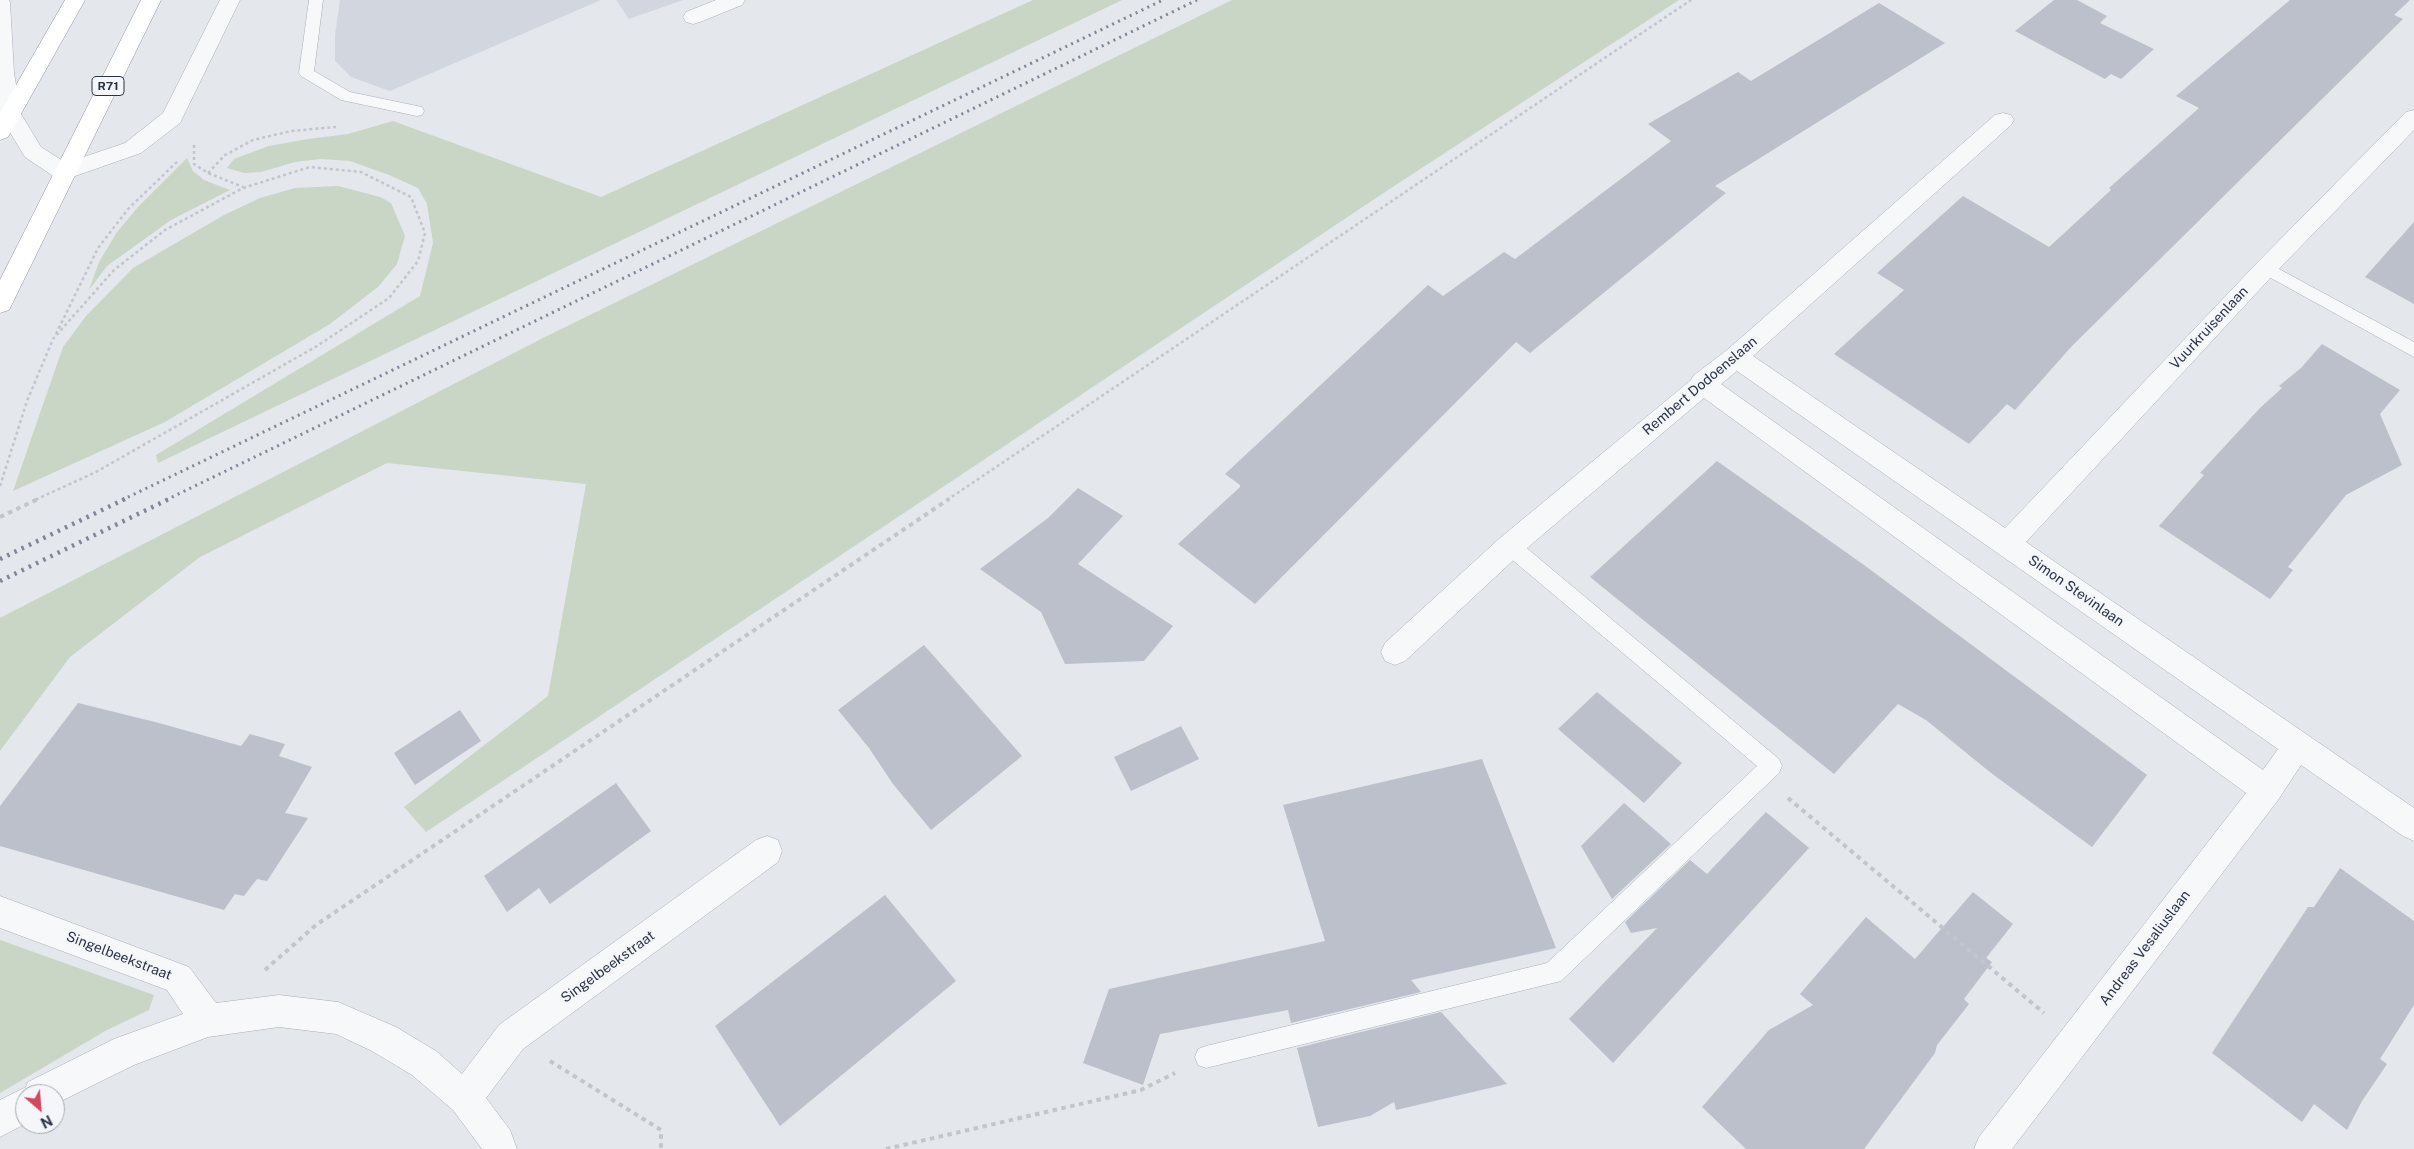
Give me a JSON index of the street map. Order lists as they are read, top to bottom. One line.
{"streets":{"highway":["R71"],"street":["Vuurkruisenlaan","Rembert Dodoenslaan","Simon Stevinlaan","Andreas Vesaliuslaan","Singelbeekstraat"]},"crossings":[["Vuurkruisenlaan","Simon Stevinlaan"],["Rembert Dodoenslaan","Simon Stevinlaan"],["Simon Stevinlaan","Andreas Vesaliuslaan"]],"north":"bottom right"}
